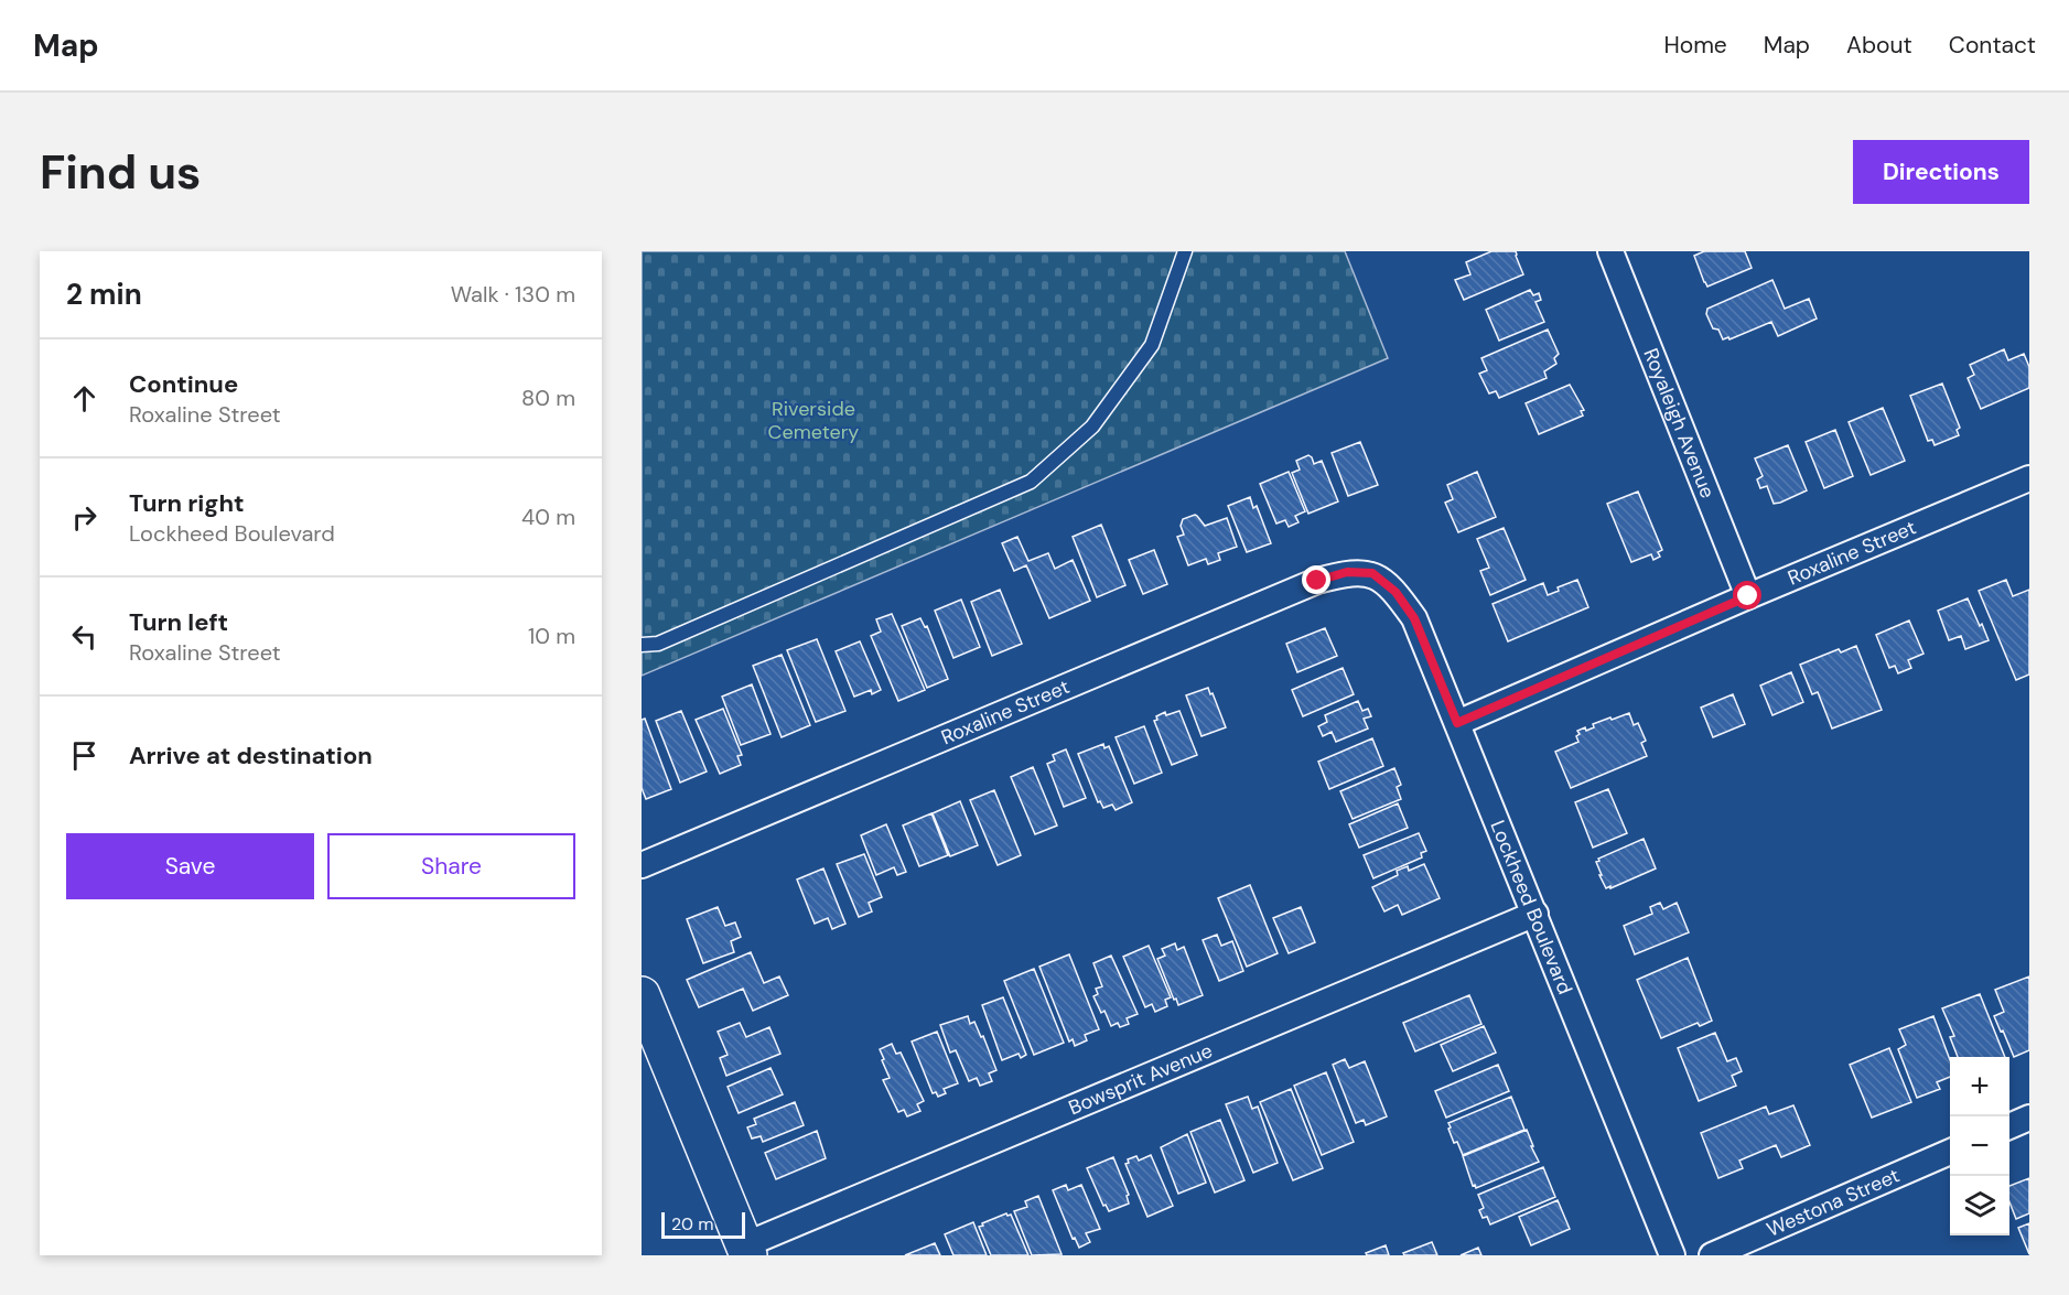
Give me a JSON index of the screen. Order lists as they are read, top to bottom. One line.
{"streets":{"street":["Royaleigh Avenue","Roxaline Street","Lockheed Boulevard","Bowsprit Avenue","Westona Street"]},"crossings":[["Royaleigh Avenue","Roxaline Street"],["Roxaline Street","Lockheed Boulevard"],["Lockheed Boulevard","Bowsprit Avenue"]],"parks":["Riverside Cemetery"],"scale_bar":"20 m","page":{"header":"Map","nav":["Home","Map","About","Contact"],"buttons":["Directions",["Save","Share"]],"title":"Find us","heading":["2 min","Walk · 130 m"],"list":[["Continue","Roxaline Street","80 m"],["Turn right","Lockheed Boulevard","40 m"],["Turn left","Roxaline Street","10 m"],"Arrive at destination"],"map_buttons":["+","−"],"scale":"20 m"}}
